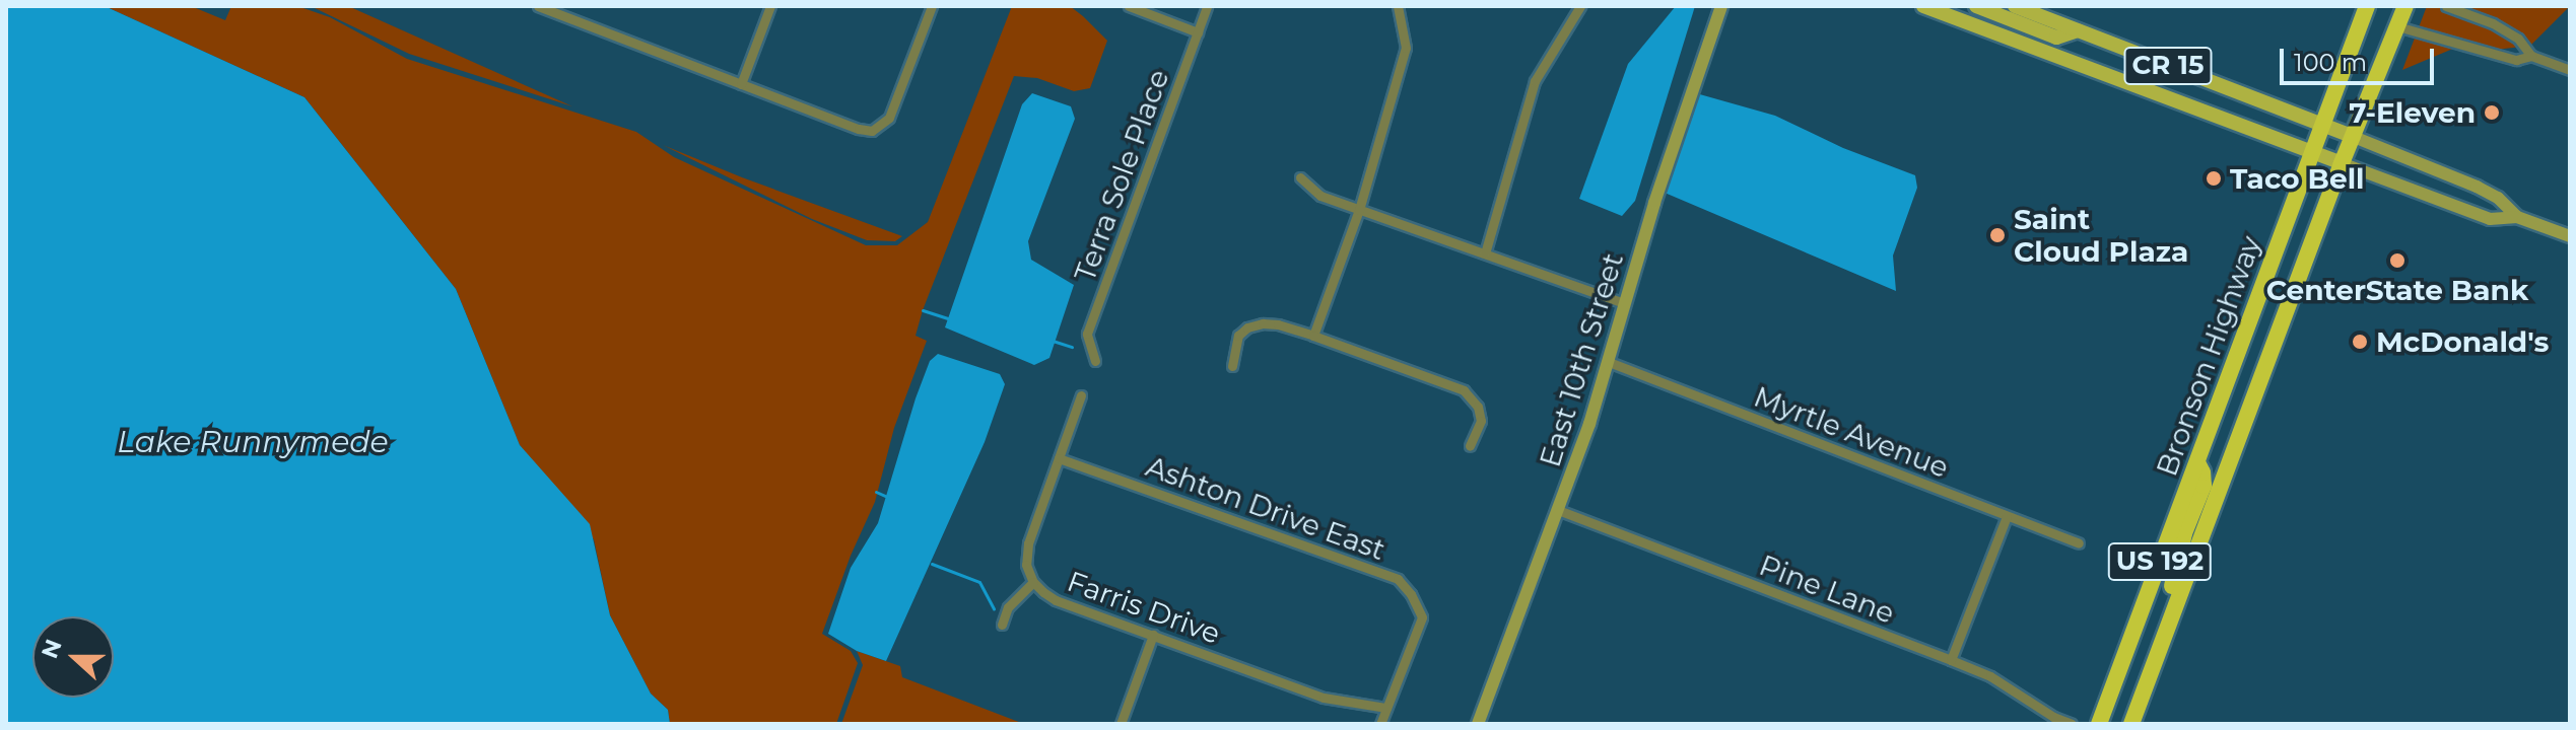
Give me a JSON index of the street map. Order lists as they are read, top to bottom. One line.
{"streets":{"highway":["Bronson Highway","US 192"],"main road":["CR 15"],"street":["Terra Sole Place","East 10th Street","Myrtle Avenue","Ashton Drive East","Pine Lane","Farris Drive"]},"crossings":[["CR 15","Bronson Highway"],["Bronson Highway","US 192"],["East 10th Street","Myrtle Avenue"],["East 10th Street","Pine Lane"],["Ashton Drive East","Farris Drive"]],"water":["Lake Runnymede"],"places":["7-Eleven","Taco Bell","Saint Cloud Plaza","CenterState Bank","McDonald's"],"scale_bar":"100 m","north":"left"}
